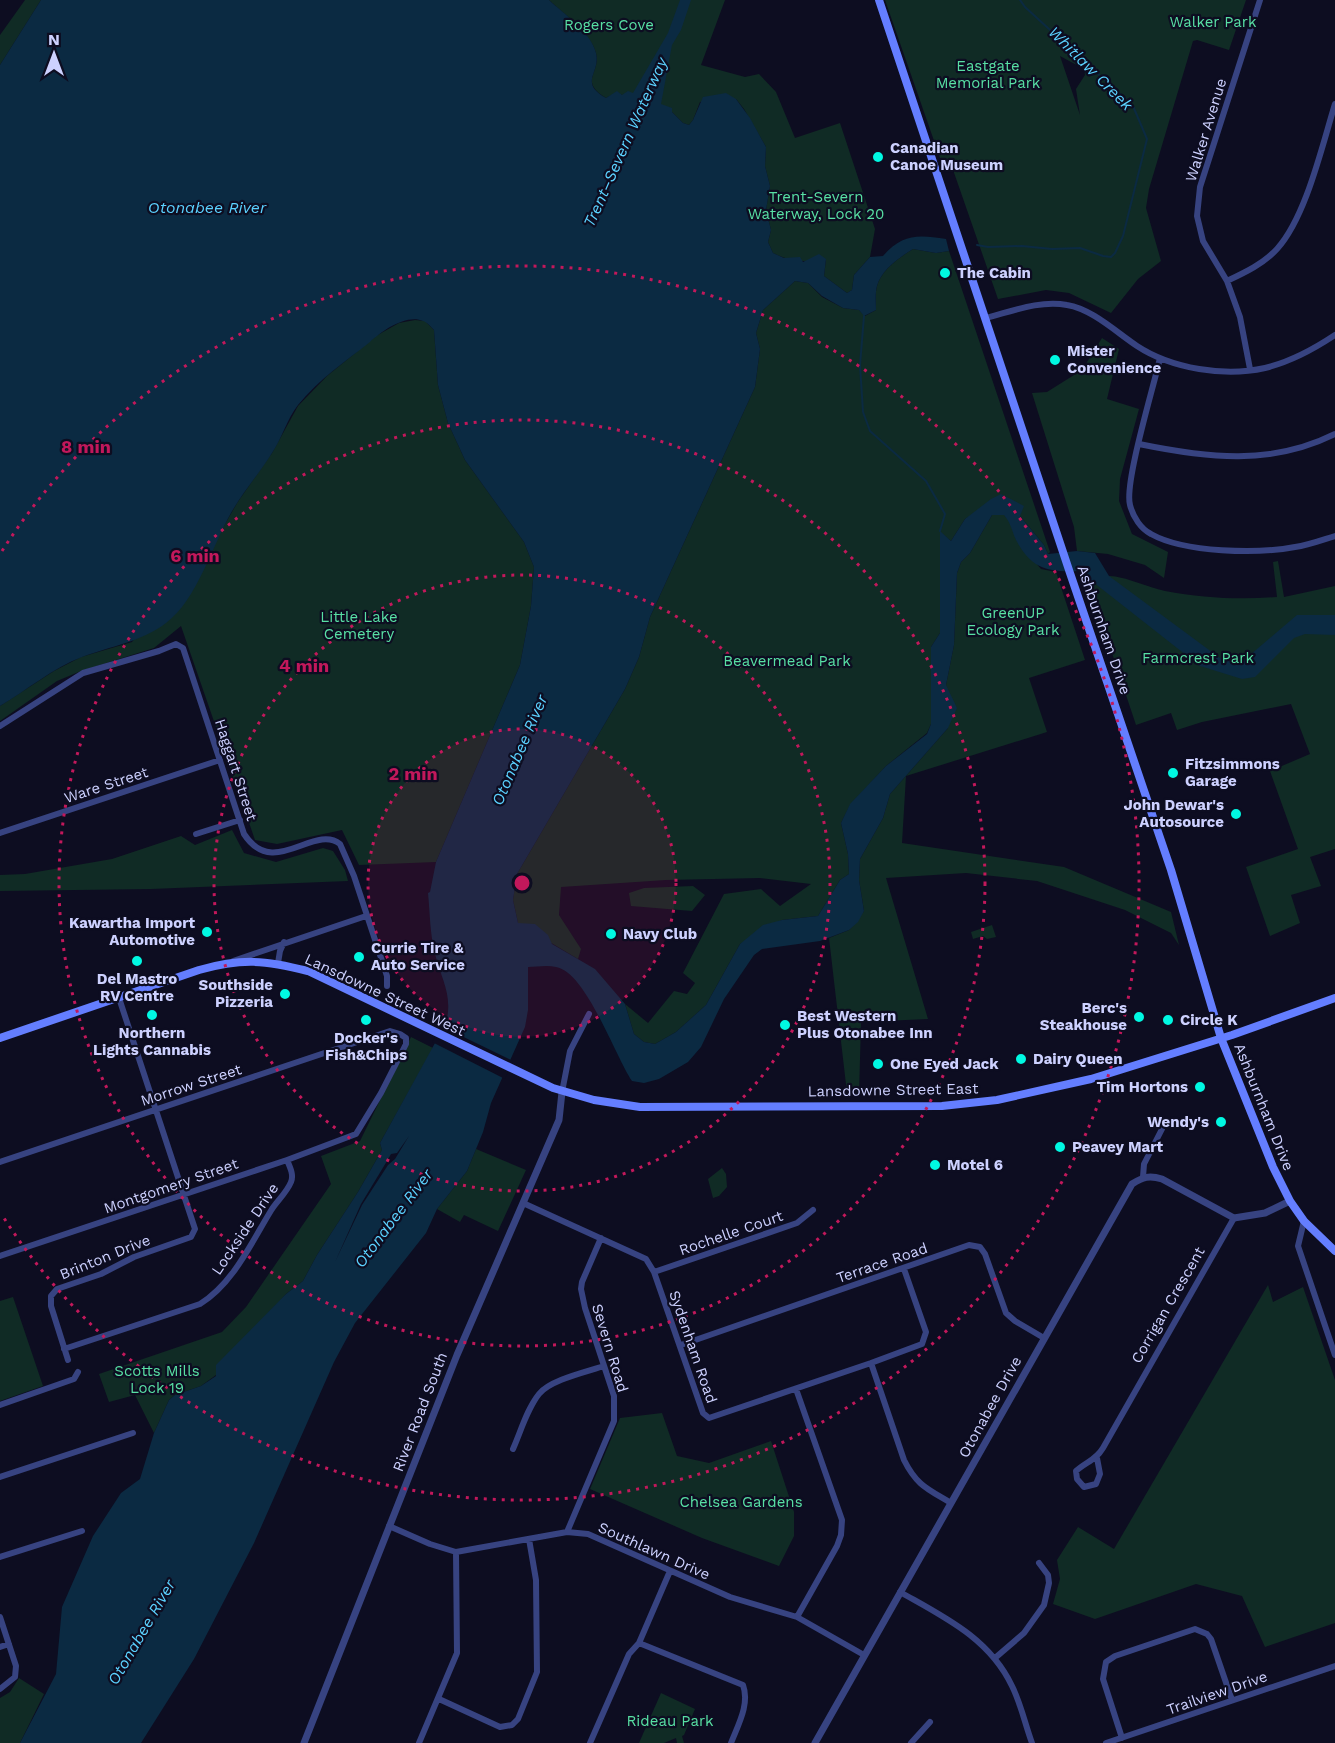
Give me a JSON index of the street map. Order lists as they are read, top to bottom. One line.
{"streets":{"main road":["Ashburnham Drive","Lansdowne Street West","Lansdowne Street East"],"street":["Walker Avenue","Haggart Street","Ware Street","Morrow Street","Montgomery Street","Lockside Drive","Rochelle Court","Brinton Drive","Terrace Road","Corrigan Crescent","Sydenham Road","Severn Road","Otonabee Drive","River Road South","Southlawn Drive","Trailview Drive"]},"crossings":[["Ashburnham Drive","Lansdowne Street East"],["Haggart Street","Ware Street"],["Lansdowne Street West","Lansdowne Street East"],["Morrow Street","Montgomery Street"],["Lansdowne Street East","River Road South"],["Montgomery Street","Lockside Drive"],["Montgomery Street","Brinton Drive"],["Lockside Drive","Brinton Drive"],["Rochelle Court","Sydenham Road"],["Terrace Road","Sydenham Road"],["Terrace Road","Otonabee Drive"],["Sydenham Road","Severn Road"],["Sydenham Road","River Road South"],["Severn Road","Southlawn Drive"],["Otonabee Drive","Southlawn Drive"],["River Road South","Southlawn Drive"]],"water":["Whitlaw Creek","Trent–Severn Waterway","Otonabee River"],"parks":["Walker Park","Rogers Cove","Eastgate Memorial Park","Trent-Severn Waterway, Lock 20","GreenUP Ecology Park","Little Lake Cemetery","Farmcrest Park","Beavermead Park","Scotts Mills Lock 19","Chelsea Gardens","Rideau Park"],"places":["Canadian Canoe Museum","The Cabin","Mister Convenience","Fitzsimmons Garage","John Dewar's Autosource","Kawartha Import Automotive","Navy Club","Currie Tire & Auto Service","Del Mastro RV Centre","Southside Pizzeria","Northern Lights Cannabis","Berc's Steakhouse","Docker's Fish&Chips","Circle K","Best Western Plus Otonabee Inn","Dairy Queen","One Eyed Jack","Tim Hortons","Wendy's","Peavey Mart","Motel 6"],"north":"top","rings":["8 min","6 min","4 min","2 min"]}
